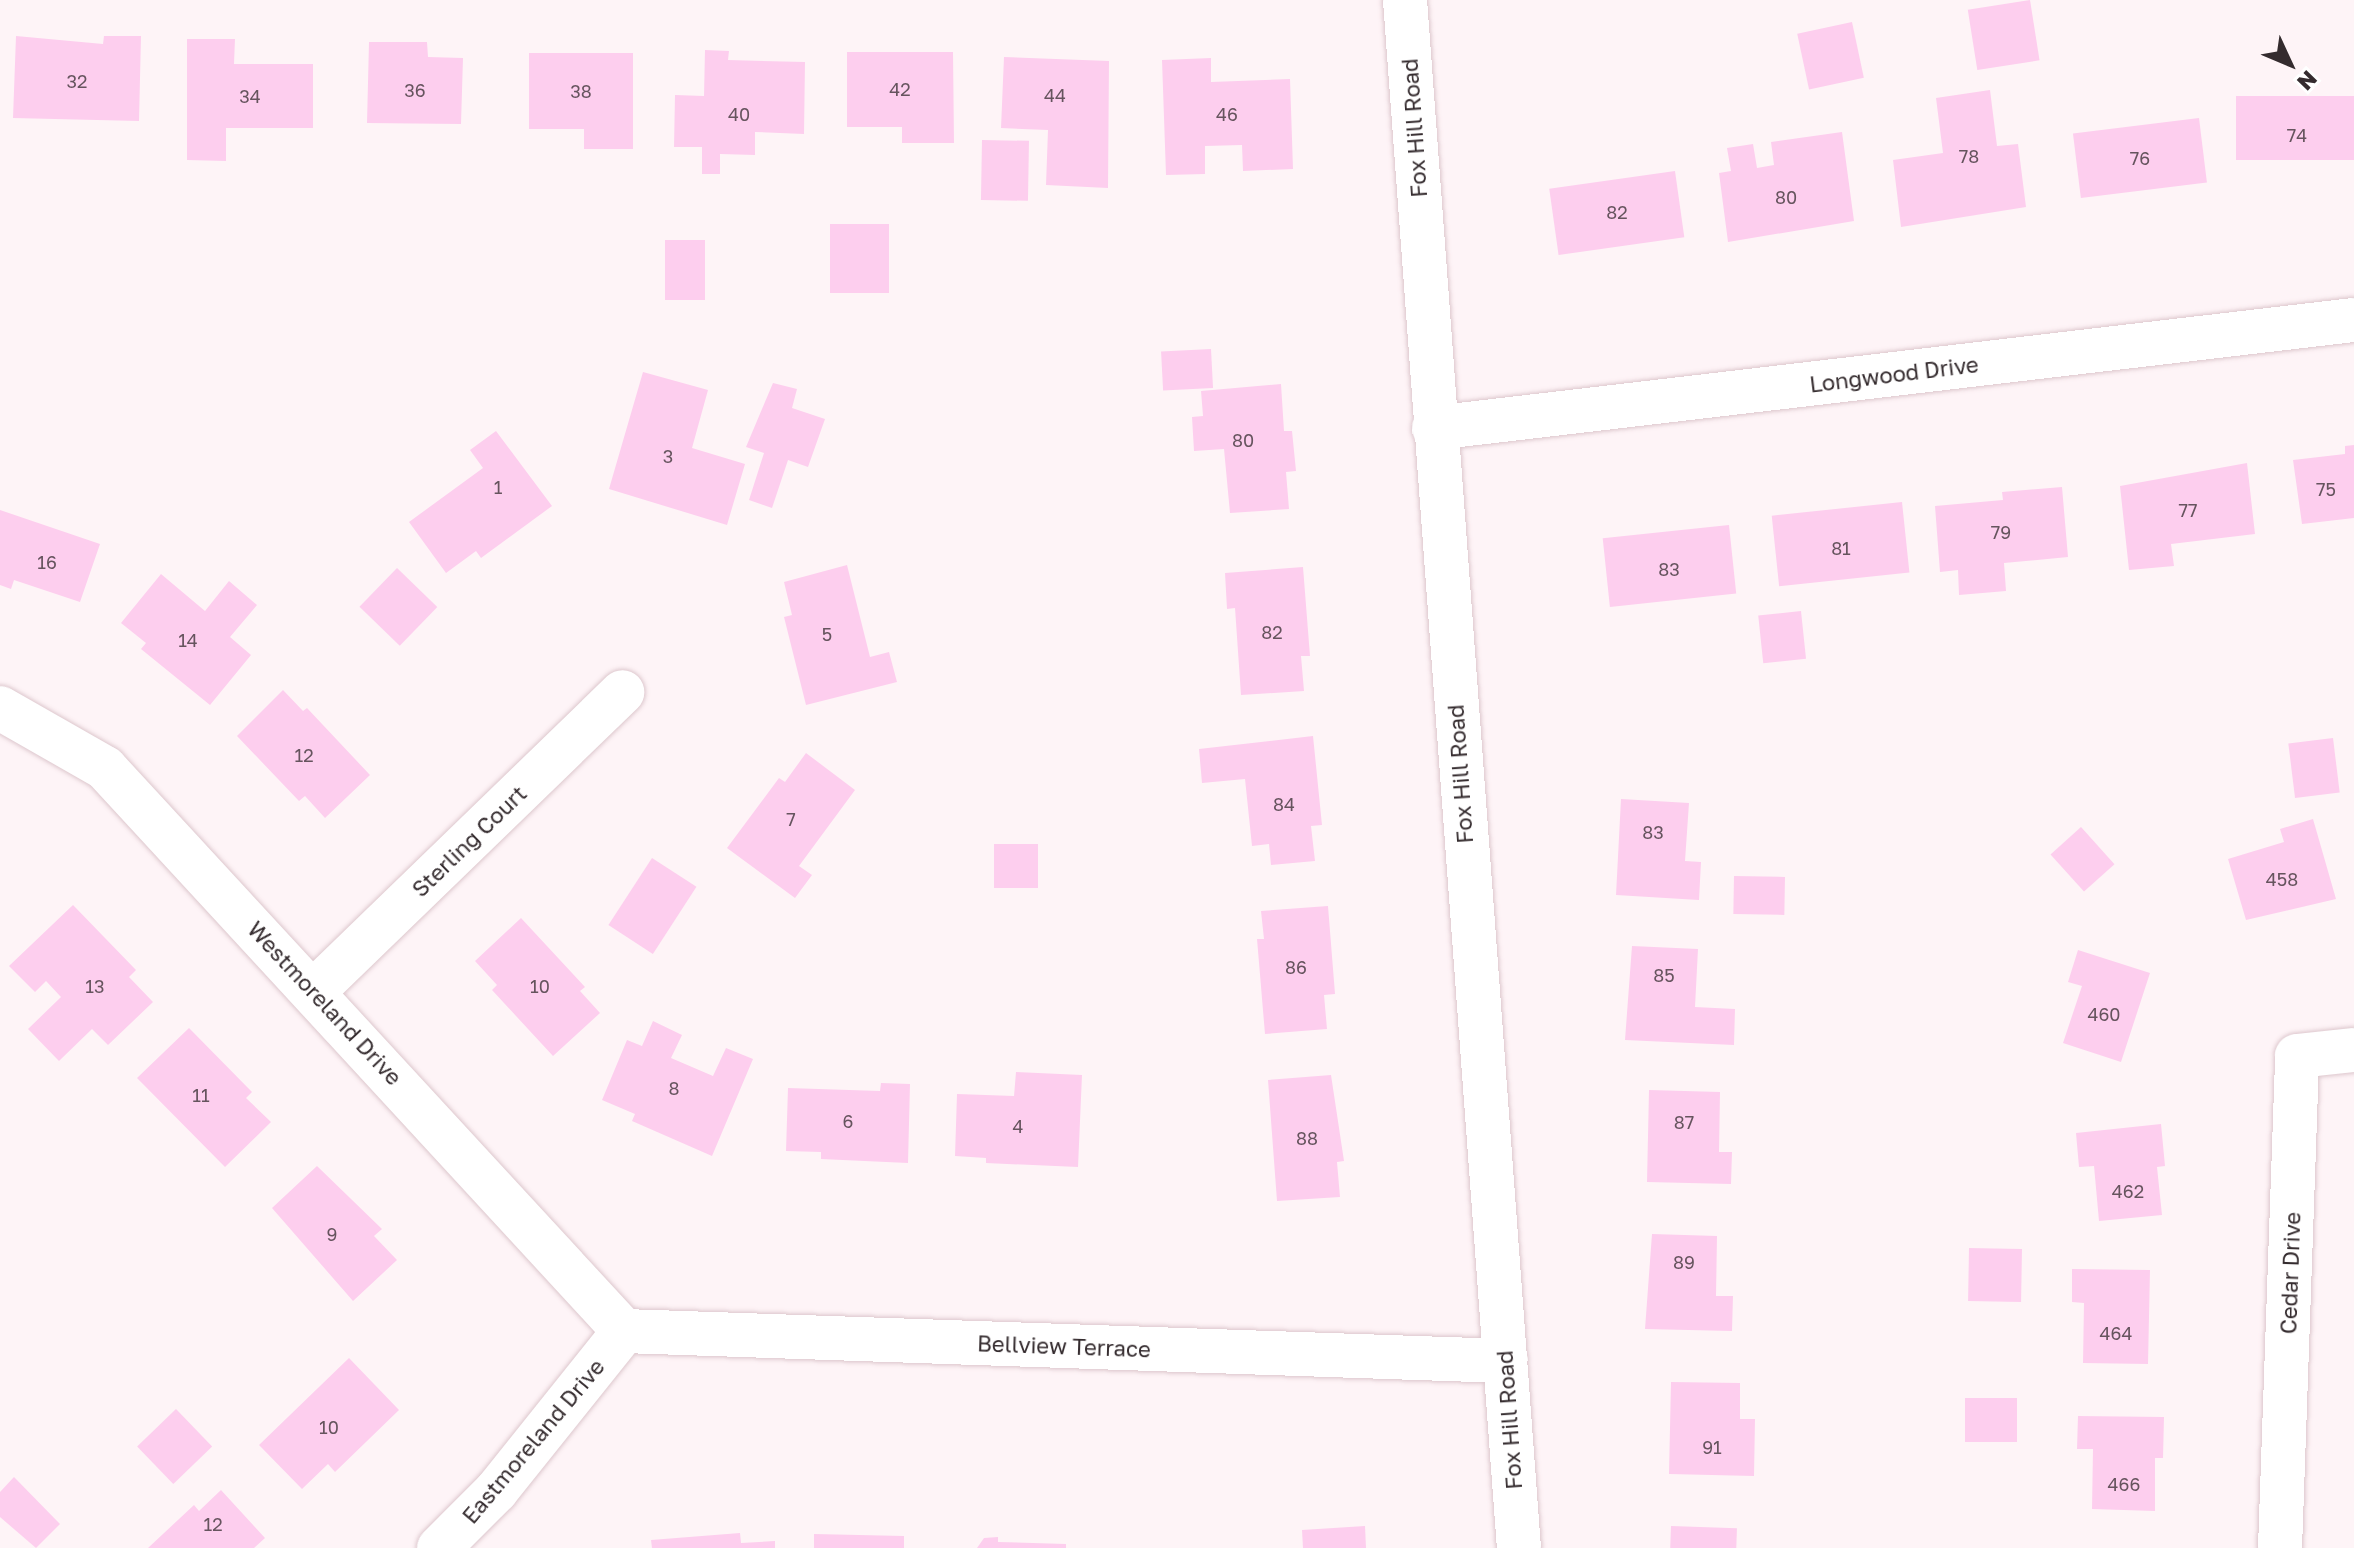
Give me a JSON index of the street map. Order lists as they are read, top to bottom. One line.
{"streets":{"street":["Fox Hill Road","Longwood Drive","Sterling Court","Westmoreland Drive","Cedar Drive","Bellview Terrace","Eastmoreland Drive"]},"crossings":[["Fox Hill Road","Longwood Drive"],["Fox Hill Road","Bellview Terrace"],["Sterling Court","Westmoreland Drive"],["Westmoreland Drive","Bellview Terrace"],["Westmoreland Drive","Eastmoreland Drive"],["Bellview Terrace","Eastmoreland Drive"]],"house_numbers":["32","42","36","38","44","34","40","46","74","78","76","80","82","80","3","1","75","77","79","81","16","83","82","5","14","12","84","7","83","458","86","85","13","10","460","8","11","6","87","4","88","462","9","89","464","10","91","466","12"],"north":"bottom right"}
